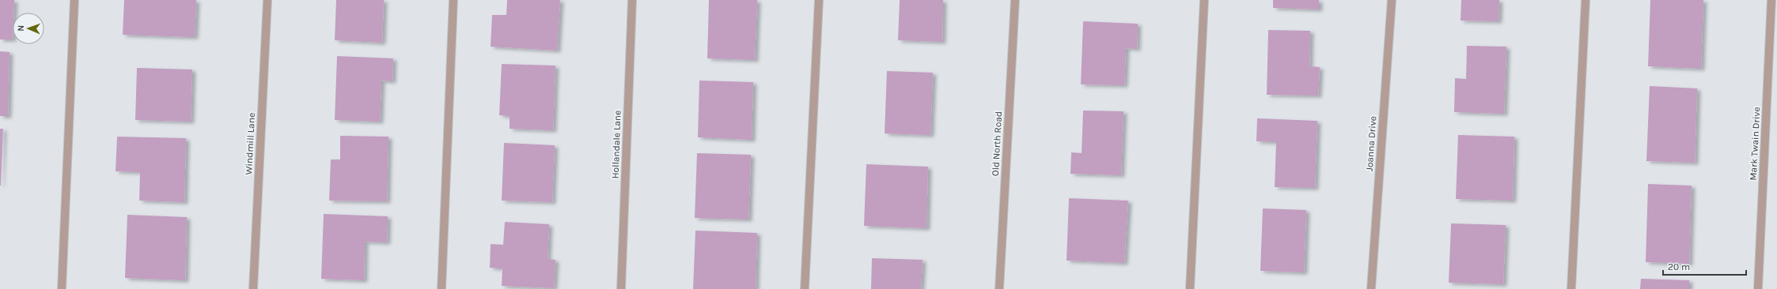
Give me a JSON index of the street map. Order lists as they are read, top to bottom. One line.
{"streets":{"street":["Windmill Lane","Old North Road","Joanna Drive","Mark Twain Drive","Hollandale Lane"]},"scale_bar":"20 m","north":"left"}
